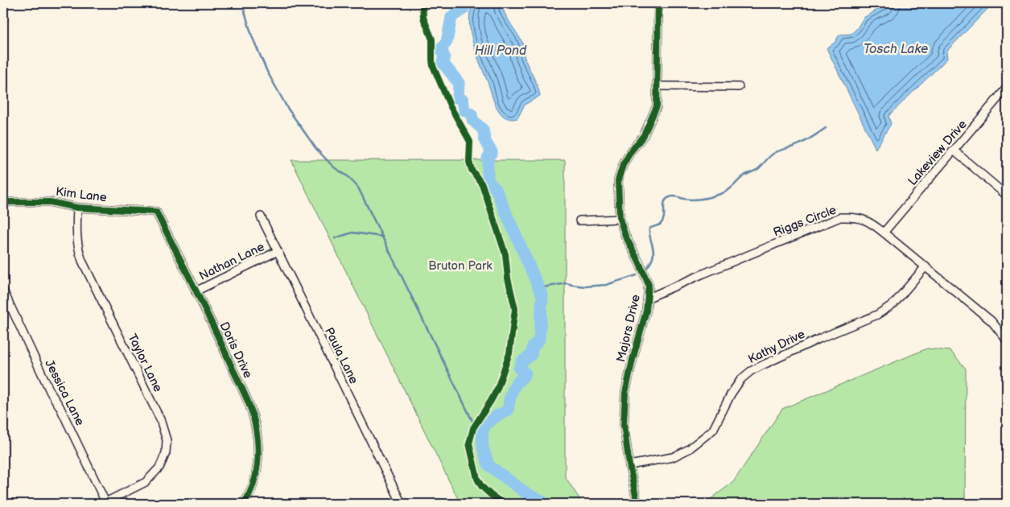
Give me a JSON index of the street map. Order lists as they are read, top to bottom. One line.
{"streets":{"street":["Lakeview Drive","Kim Lane","Riggs Circle","Nathan Lane","Majors Drive","Kathy Drive","Doris Drive","Paula Lane","Taylor Lane","Jessica Lane"]},"crossings":[["Lakeview Drive","Riggs Circle"],["Kim Lane","Doris Drive"],["Kim Lane","Taylor Lane"],["Riggs Circle","Majors Drive"],["Riggs Circle","Kathy Drive"],["Nathan Lane","Doris Drive"],["Nathan Lane","Paula Lane"],["Majors Drive","Kathy Drive"],["Taylor Lane","Jessica Lane"]],"water":["Tosch Lake","Hill Pond"],"parks":["Bruton Park"]}
